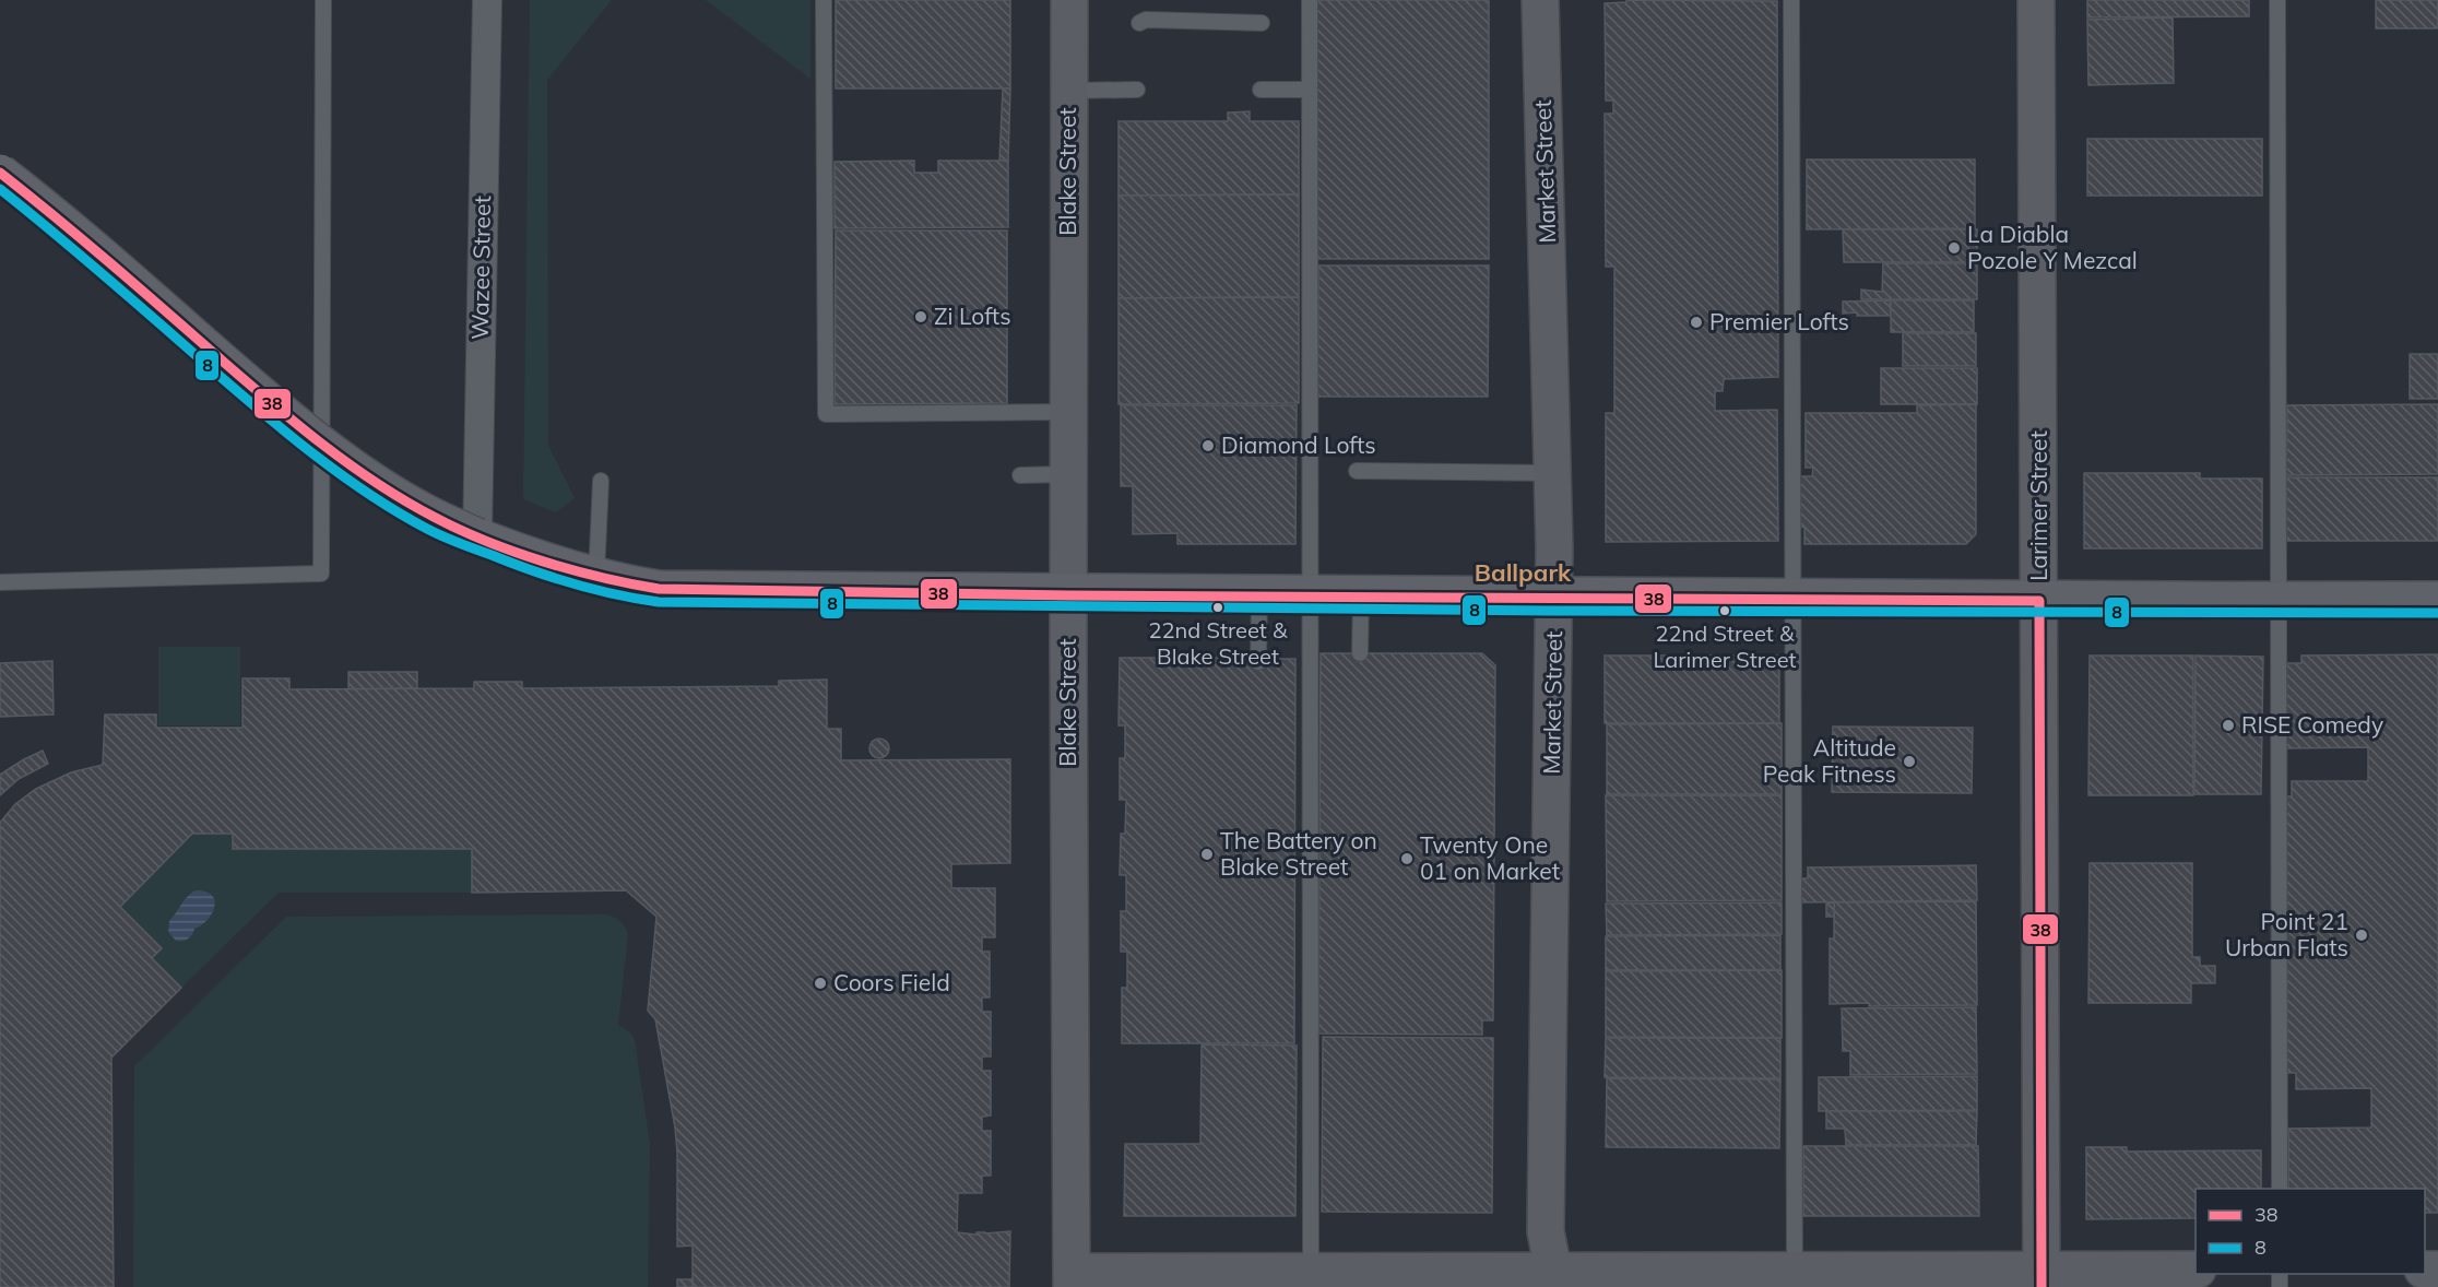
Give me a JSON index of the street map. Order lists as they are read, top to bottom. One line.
{"streets":{"main road":["Blake Street","Market Street","Larimer Street"],"street":["Wazee Street"]},"districts":["Ballpark"],"places":["La Diabla Pozole Y Mezcal","Zi Lofts","Premier Lofts","Diamond Lofts","22nd Street & Blake Street","22nd Street & Larimer Street","RISE Comedy","Altitude Peak Fitness","The Battery on Blake Street","Twenty One 01 on Market","Point 21 Urban Flats","Coors Field"],"lines":["transit line 38","transit line 8"],"legend":["38","8"]}
